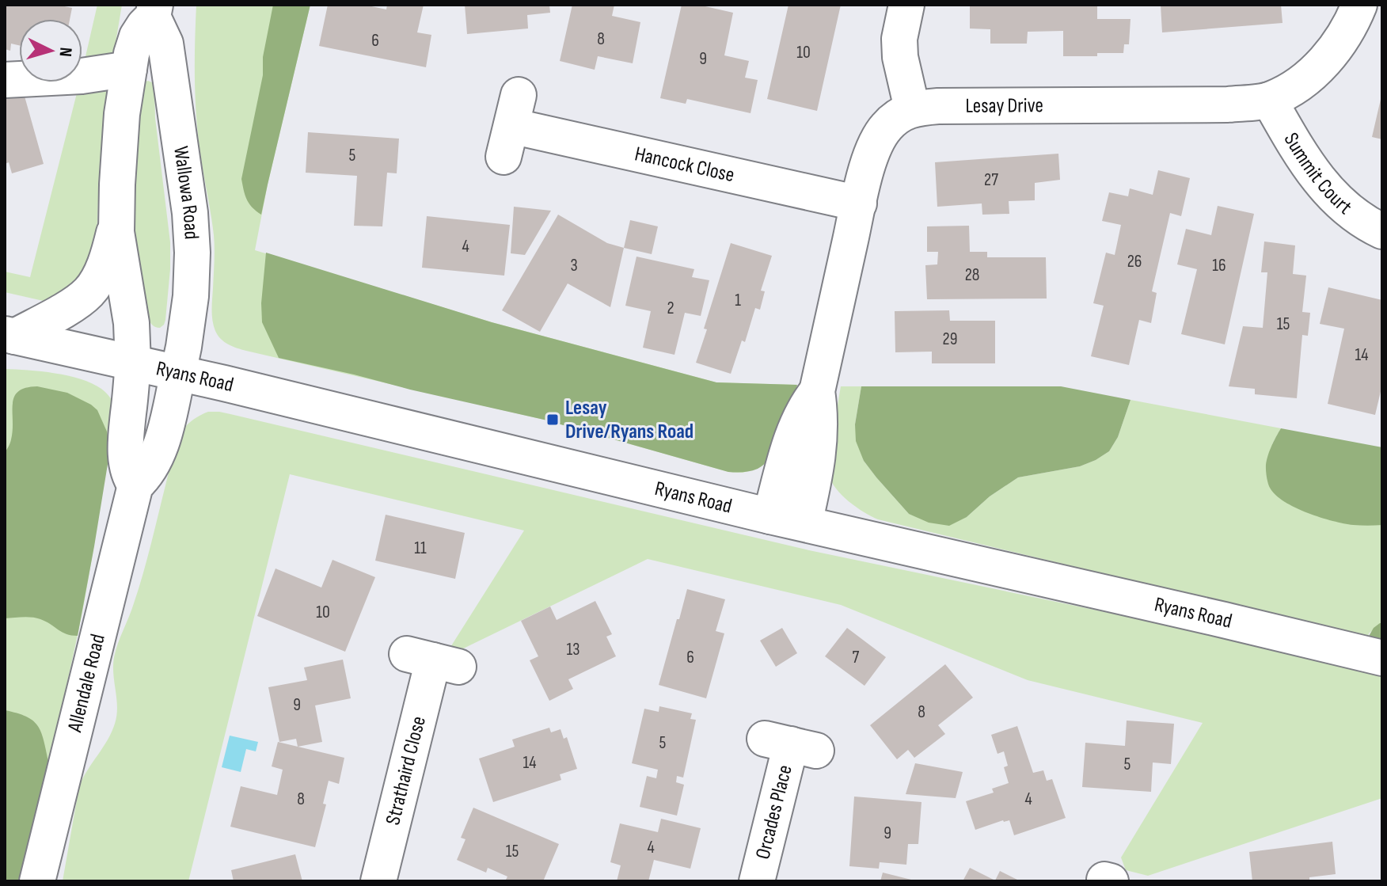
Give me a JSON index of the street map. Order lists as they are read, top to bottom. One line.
{"streets":{"street":["Lesay Drive","Hancock Close","Summit Court","Wallowa Road","Ryans Road","Allendale Road","Strathaird Close","Orcades Place"]},"crossings":[["Lesay Drive","Summit Court"],["Wallowa Road","Ryans Road"],["Wallowa Road","Allendale Road"],["Ryans Road","Allendale Road"]],"places":{"transit":["Lesay Drive/Ryans Road"]},"house_numbers":["8","6","10","9","5","27","4","26","3","16","28","1","2","15","29","14","11","10","13","6","7","9","8","5","14","5","8","4","9","4","15"],"north":"right"}
